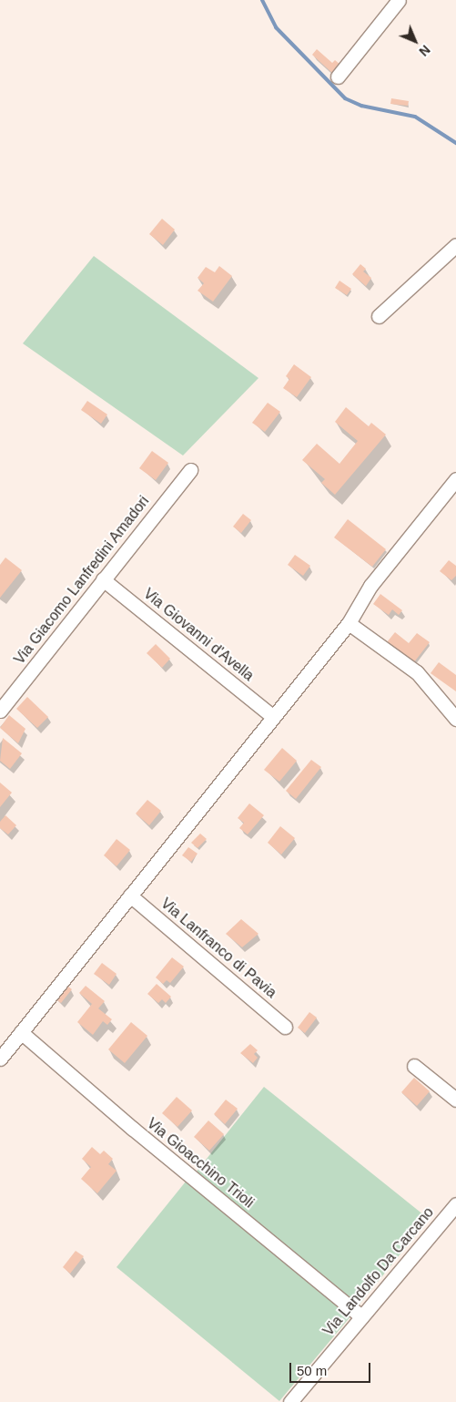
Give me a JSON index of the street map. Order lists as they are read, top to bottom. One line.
{"streets":{"street":["Via Giacomo Lanfredini Amadori","Via Giovanni d'Avella","Via Lanfranco di Pavia","Via Gioacchino Trioli","Via Landolfo Da Carcano"]},"crossings":[["Via Giacomo Lanfredini Amadori","Via Giovanni d'Avella"],["Via Gioacchino Trioli","Via Landolfo Da Carcano"]],"scale_bar":"50 m","north":"bottom right"}
